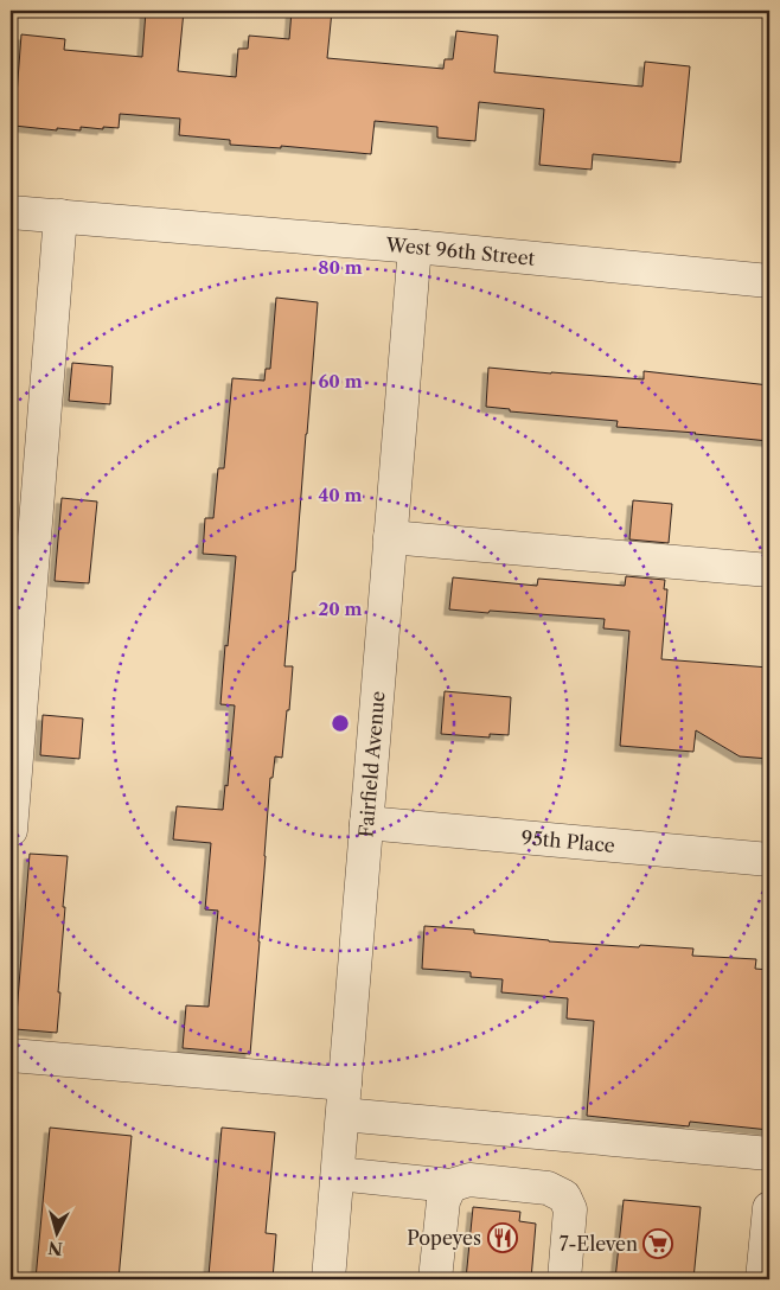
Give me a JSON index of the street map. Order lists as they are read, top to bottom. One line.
{"streets":{"street":["West 96th Street","Fairfield Avenue","95th Place"]},"crossings":[["West 96th Street","Fairfield Avenue"],["Fairfield Avenue","95th Place"]],"places":{"restaurant":["Popeyes"],"supermarket":["7-Eleven"]},"north":"bottom","rings":["80 m","60 m","40 m","20 m"]}
